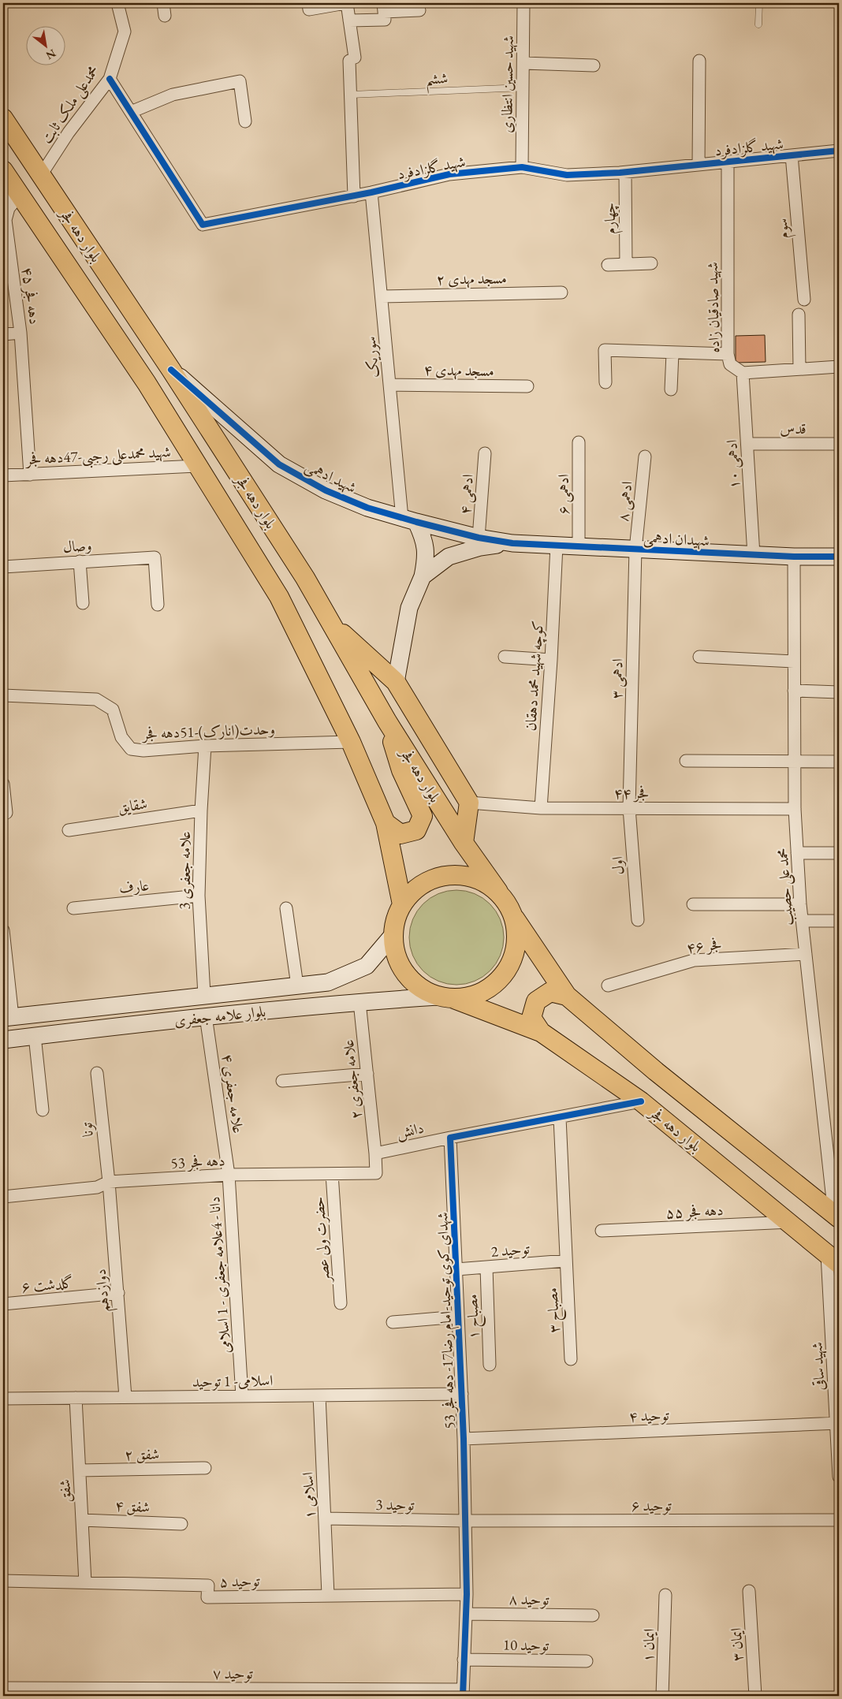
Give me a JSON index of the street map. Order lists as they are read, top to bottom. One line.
{"streets":{"main road":["بلوار دهه فجر"],"street":["شهید حسین انتظاری","محمدعلی ملک ثابت","شهید گلزادفرد","چهارم","سوم","مسجد مهدی ۲","دهه فجر ۴۵","شهید صادقیان زاده","سوریک","مسجد مهدی ۴","قدس","شهید محمدعلی رجبی-47دهه فجر","ادهمی ۱۰","شهید ادهمی","ادهمی ۴","ادهمی ۶","ادهمی ۸","شهیدان ادهمی","وصال","کوچه شهید محمد دهقان","ادهمی ۳","وحدت(انارک)-51دهه فجر","فجر ۴۴","شقایق","اول","علامه جعفری 3","عارف","محمد علی حصیب","فجر ۴۶","بلوار علامه جعفری","علامه جعفری ۲","علامه جعفری ۴","تونا","دانش","دهه فجر 53","دهه فجر ۵۵","حضرت ولی عصر","توحید 2","دانا - 4علامه جعفری - 1 اسلامی","گلدشت ۶","دوازدهم","مصباح ۳","مصباح ۱","شهدای کوی توحید-امام رضا17- دهه فجر 53","شهید ساقی","اسلامی- 1 توحید","توحید ۴","شفق ۲","شفق","اسلامی ۱","توحید 3","توحید ۶","شفق ۴","توحید ۵","توحید ۸","توحید 10","ایمان ۳","ایمان ۱","توحید ۷"],"lane":["ششم"]},"crossings":[["ششم","شهید حسین انتظاری"],["شهید حسین انتظاری","شهید گلزادفرد"],["محمدعلی ملک ثابت","شهید گلزادفرد"],["محمدعلی ملک ثابت","بلوار دهه فجر"],["شهید گلزادفرد","چهارم"],["شهید گلزادفرد","سوم"],["شهید گلزادفرد","شهید صادقیان زاده"],["شهید گلزادفرد","سوریک"],["بلوار دهه فجر","دهه فجر ۴۵"],["بلوار دهه فجر","شهید محمدعلی رجبی-47دهه فجر"],["بلوار دهه فجر","شهید ادهمی"],["بلوار دهه فجر","وحدت(انارک)-51دهه فجر"],["بلوار دهه فجر","بلوار علامه جعفری"],["بلوار دهه فجر","دهه فجر ۵۵"],["بلوار دهه فجر","شهید ساقی"],["مسجد مهدی ۲","سوریک"],["دهه فجر ۴۵","شهید محمدعلی رجبی-47دهه فجر"],["شهید صادقیان زاده","ادهمی ۱۰"],["سوریک","مسجد مهدی ۴"],["سوریک","شهید ادهمی"],["قدس","ادهمی ۱۰"],["ادهمی ۱۰","شهیدان ادهمی"],["شهید ادهمی","ادهمی ۴"],["شهید ادهمی","شهیدان ادهمی"],["ادهمی ۶","شهیدان ادهمی"],["ادهمی ۸","شهیدان ادهمی"],["ادهمی ۸","ادهمی ۳"],["شهیدان ادهمی","کوچه شهید محمد دهقان"],["شهیدان ادهمی","ادهمی ۳"],["شهیدان ادهمی","محمد علی حصیب"],["کوچه شهید محمد دهقان","فجر ۴۴"],["ادهمی ۳","فجر ۴۴"],["ادهمی ۳","اول"],["وحدت(انارک)-51دهه فجر","علامه جعفری 3"],["فجر ۴۴","اول"],["فجر ۴۴","محمد علی حصیب"],["شقایق","علامه جعفری 3"],["علامه جعفری 3","عارف"],["علامه جعفری 3","بلوار علامه جعفری"],["محمد علی حصیب","فجر ۴۶"],["بلوار علامه جعفری","علامه جعفری ۲"],["بلوار علامه جعفری","علامه جعفری ۴"],["علامه جعفری ۲","دانش"],["علامه جعفری ۲","دهه فجر 53"],["علامه جعفری ۴","دهه فجر 53"],["علامه جعفری ۴","دانا - 4علامه جعفری - 1 اسلامی"],["تونا","دهه فجر 53"],["تونا","دوازدهم"],["دانش","دهه فجر 53"],["دانش","شهدای کوی توحید-امام رضا17- دهه فجر 53"],["دهه فجر 53","حضرت ولی عصر"],["دهه فجر 53","دانا - 4علامه جعفری - 1 اسلامی"],["دهه فجر 53","دوازدهم"],["توحید 2","مصباح ۳"],["توحید 2","مصباح ۱"],["توحید 2","شهدای کوی توحید-امام رضا17- دهه فجر 53"],["دانا - 4علامه جعفری - 1 اسلامی","اسلامی- 1 توحید"],["گلدشت ۶","دوازدهم"],["دوازدهم","اسلامی- 1 توحید"],["شهدای کوی توحید-امام رضا17- دهه فجر 53","اسلامی- 1 توحید"],["شهدای کوی توحید-امام رضا17- دهه فجر 53","توحید ۴"],["شهدای کوی توحید-امام رضا17- دهه فجر 53","توحید 3"],["شهدای کوی توحید-امام رضا17- دهه فجر 53","توحید ۶"],["شهدای کوی توحید-امام رضا17- دهه فجر 53","توحید ۵"],["شهدای کوی توحید-امام رضا17- دهه فجر 53","توحید ۸"],["شهدای کوی توحید-امام رضا17- دهه فجر 53","توحید 10"],["شهدای کوی توحید-امام رضا17- دهه فجر 53","توحید ۷"],["شهید ساقی","توحید ۴"],["اسلامی- 1 توحید","شفق"],["اسلامی- 1 توحید","اسلامی ۱"],["شفق ۲","شفق"],["شفق","شفق ۴"],["شفق","توحید ۵"],["اسلامی ۱","توحید 3"],["اسلامی ۱","توحید ۵"],["توحید 3","توحید ۶"]],"north":"bottom right"}
